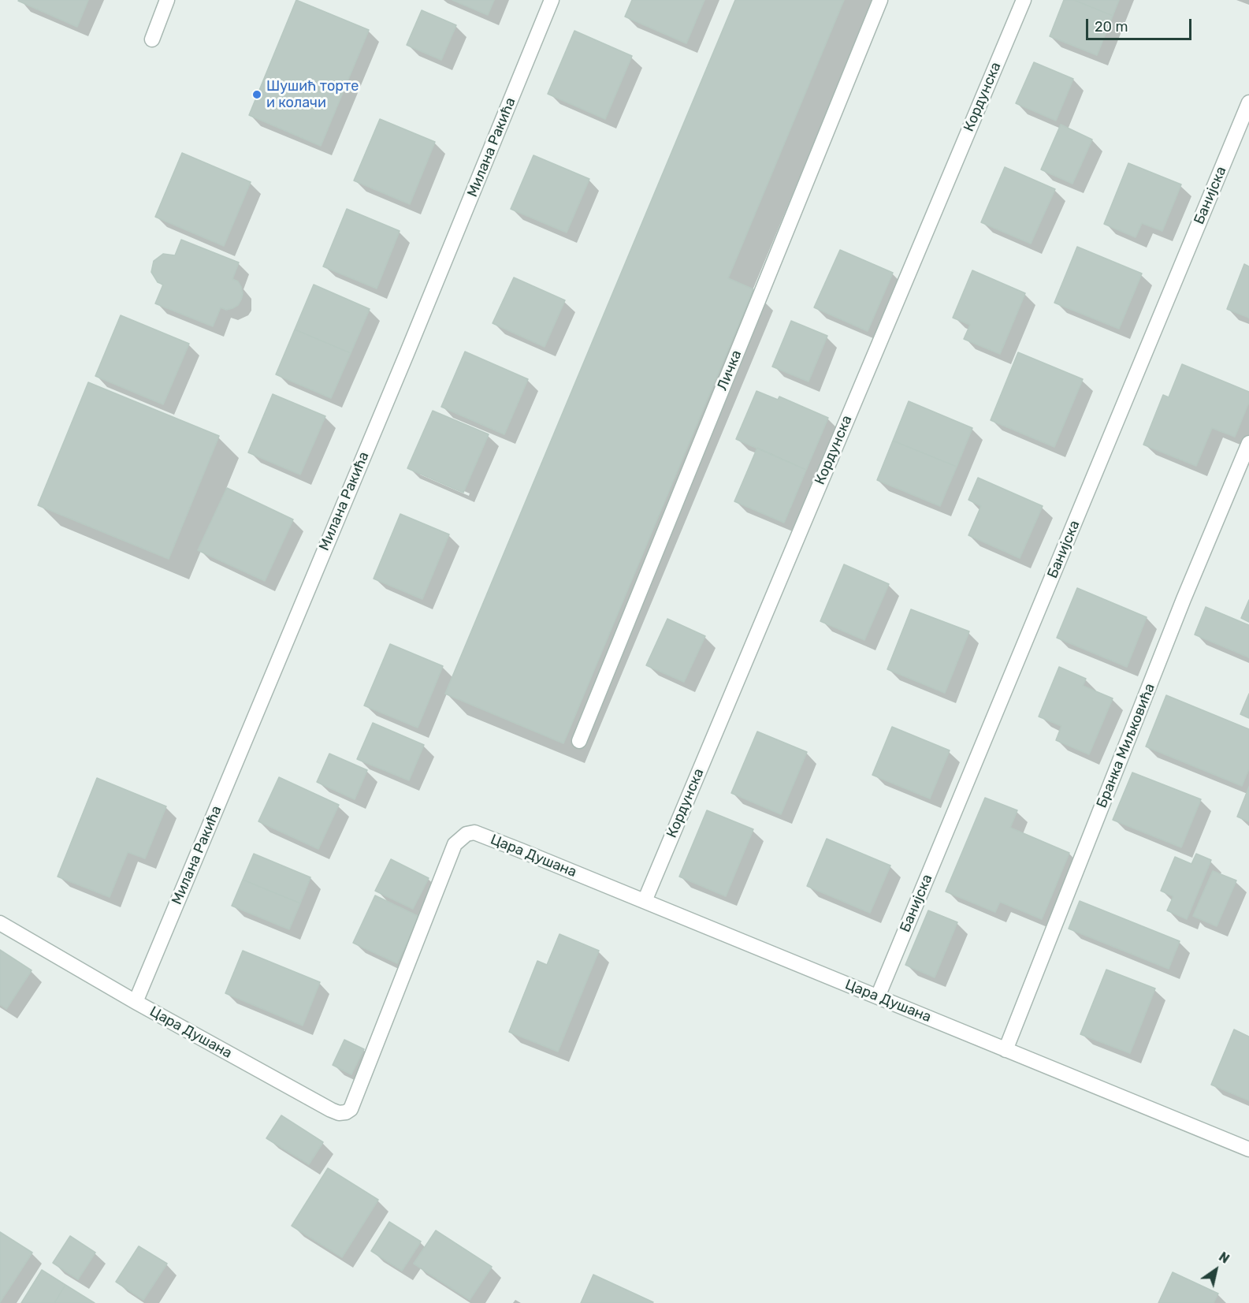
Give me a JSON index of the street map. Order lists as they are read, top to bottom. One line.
{"streets":{"street":["Кордунска","Милана Ракића","Банијска","Личка","Бранка Миљковића","Цара Душана"]},"crossings":[["Кордунска","Цара Душана"],["Милана Ракића","Цара Душана"],["Банијска","Цара Душана"],["Бранка Миљковића","Цара Душана"]],"places":["Шушић торте и колачи"],"scale_bar":"20 m","north":"top right"}
